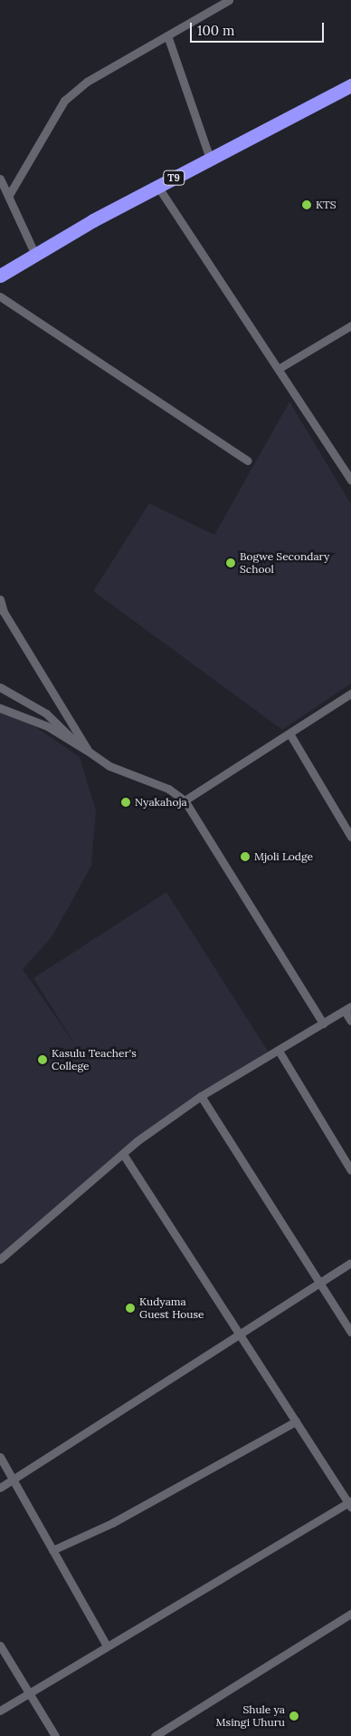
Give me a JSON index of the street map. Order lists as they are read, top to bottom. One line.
{"streets":{"highway":["T9"]},"places":["KTS","Bogwe Secondary School","Nyakahoja","Mjoli Lodge","Kasulu Teacher's College","Kudyama Guest House","Shule ya Msingi Uhuru"],"scale_bar":"100 m"}
